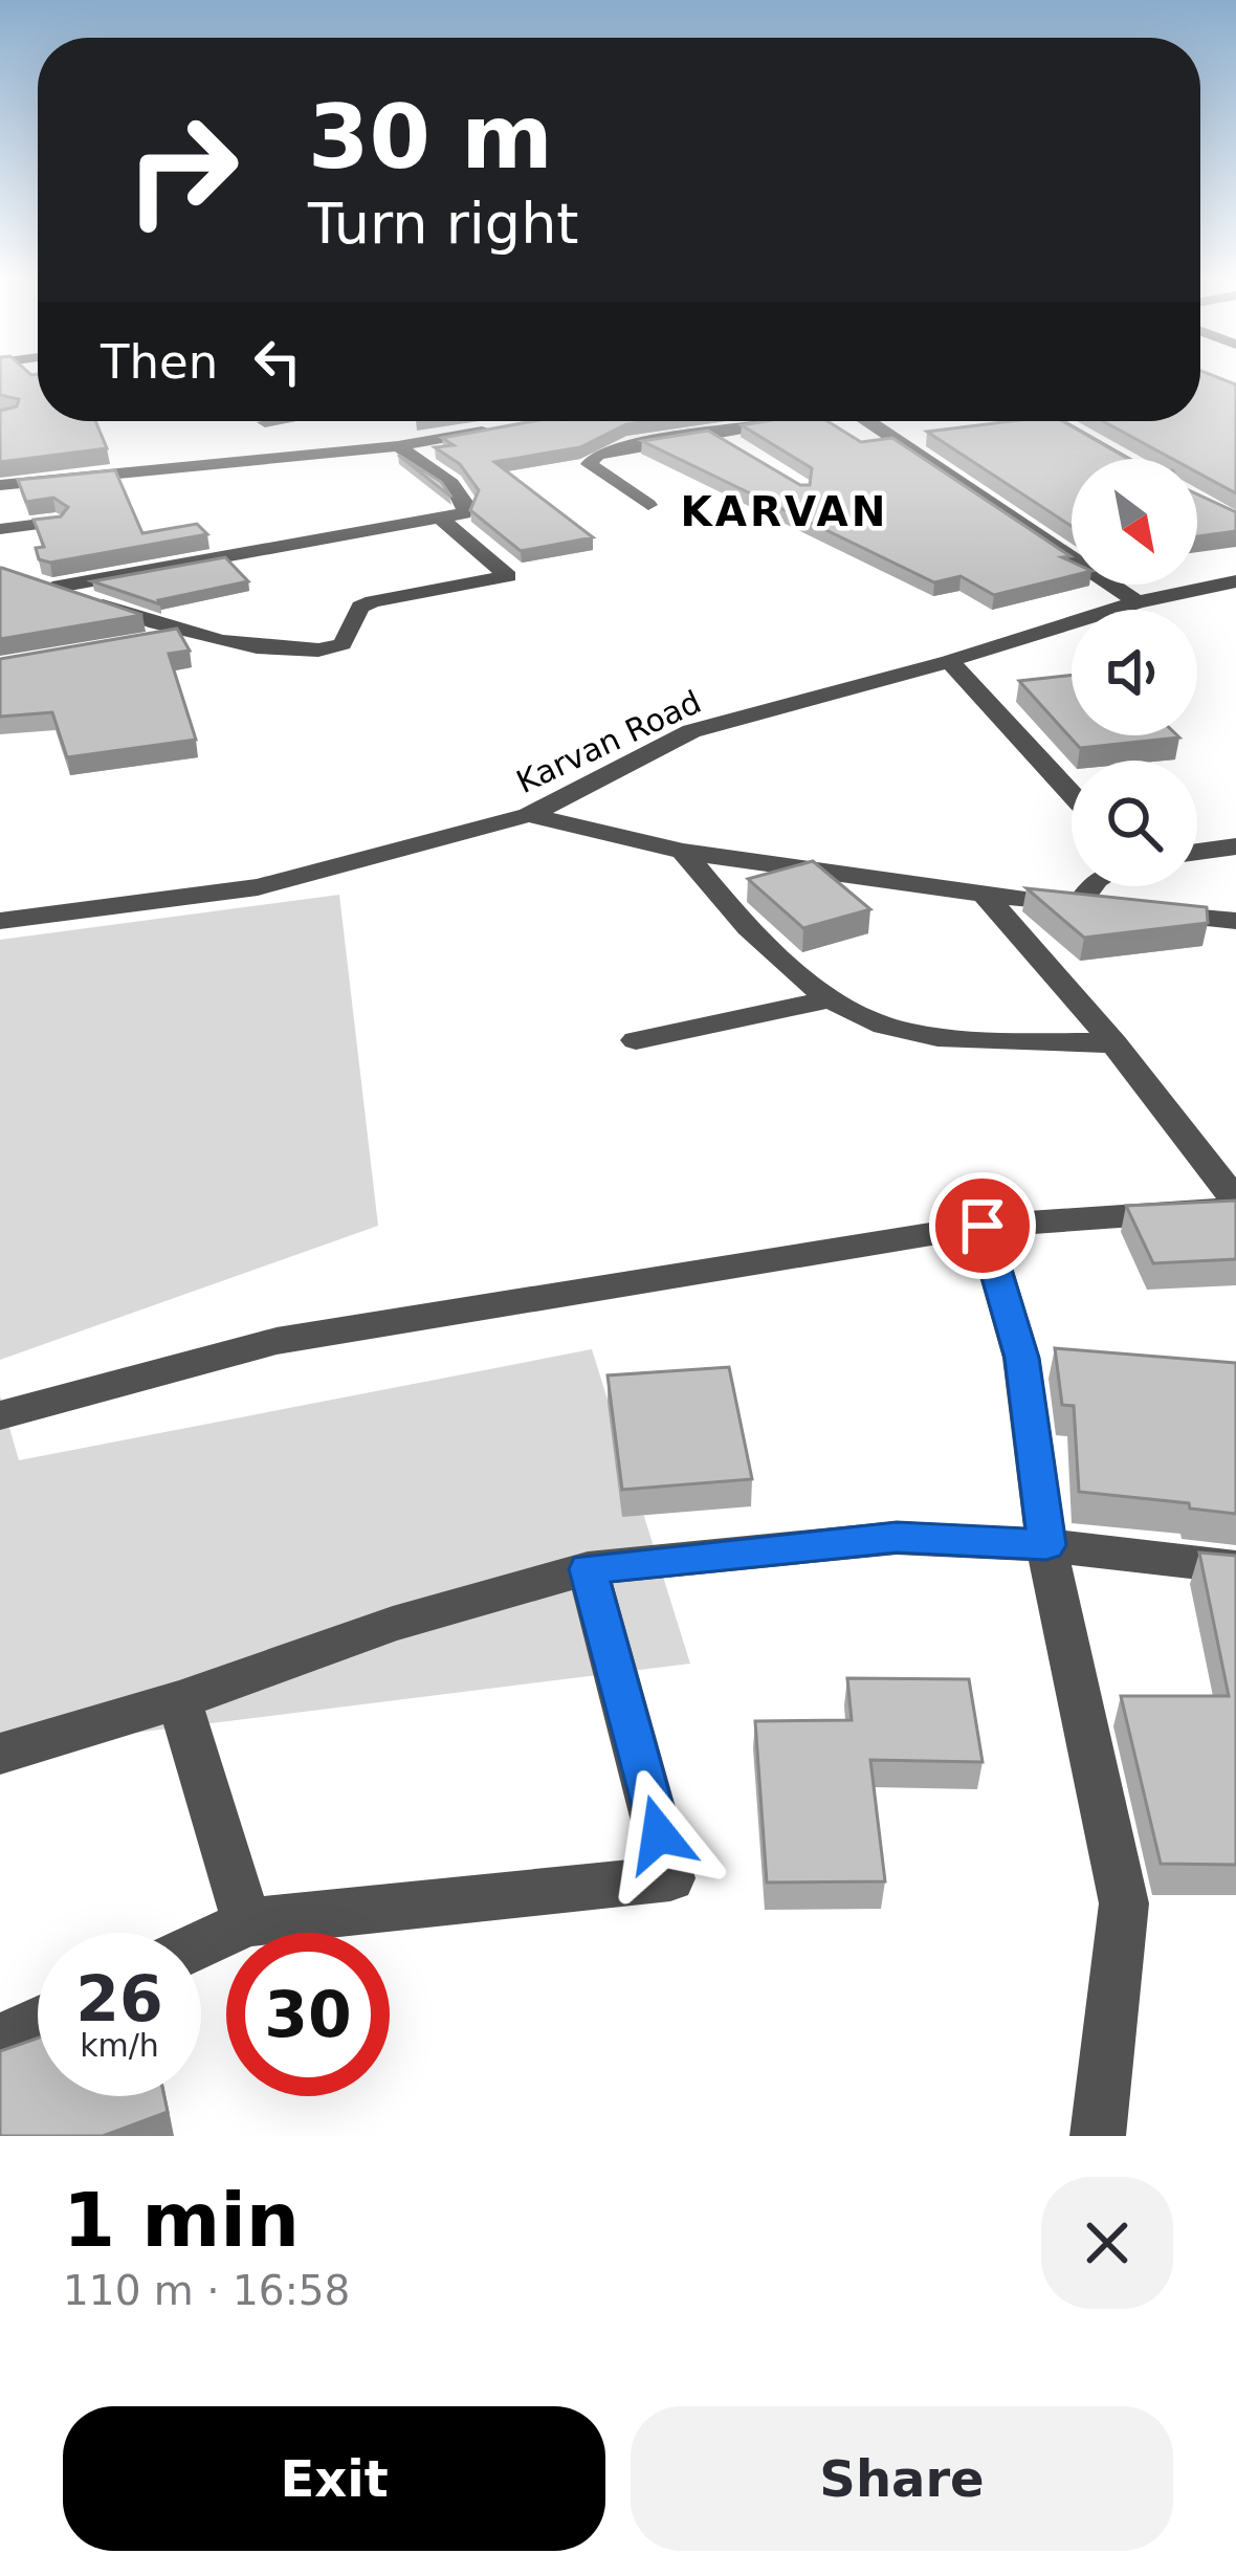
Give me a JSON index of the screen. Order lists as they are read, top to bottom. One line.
{"streets":{"street":["Karvan Road"]},"districts":["KARVAN"],"north":"bottom right","page":{"turn":["30 m","Turn right"],"then":"Then","speed":"26 km/h","limit":"30","heading":["1 min","110 m · 16:58"],"buttons":["Exit","Share"]}}
